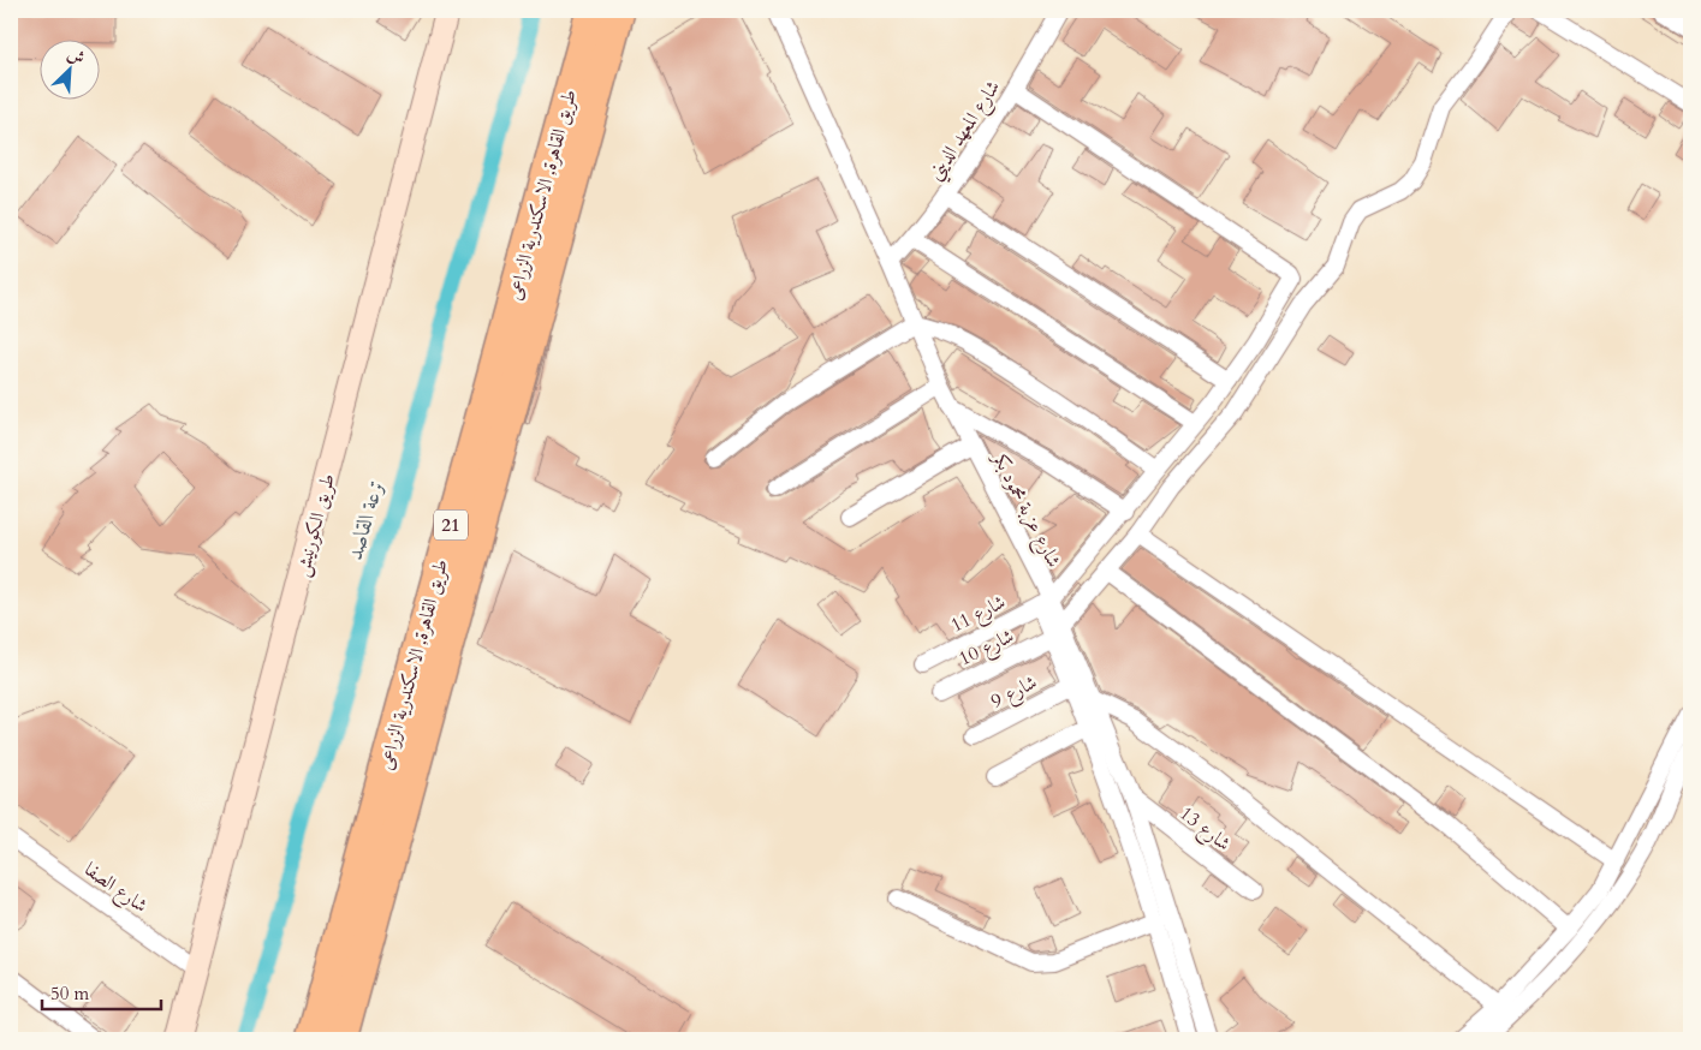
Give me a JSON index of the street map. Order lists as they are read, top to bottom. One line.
{"streets":{"highway":["طريق القاهرة, الاسكندرية الزراعى","21"],"street":["شارع المعهد الديني","شارع عزبة محمود بكر","طريق الكورنيش","شارع 11","شارع 10","شارع 9","شارع 13","شارع الصفا"]},"crossings":[["شارع المعهد الديني","شارع عزبة محمود بكر"],["شارع عزبة محمود بكر","شارع 11"],["شارع عزبة محمود بكر","شارع 10"],["شارع عزبة محمود بكر","شارع 9"],["شارع عزبة محمود بكر","شارع 13"],["طريق الكورنيش","شارع الصفا"]],"water":["ترعة القاصد"],"scale_bar":"50 m","north":"top right"}
